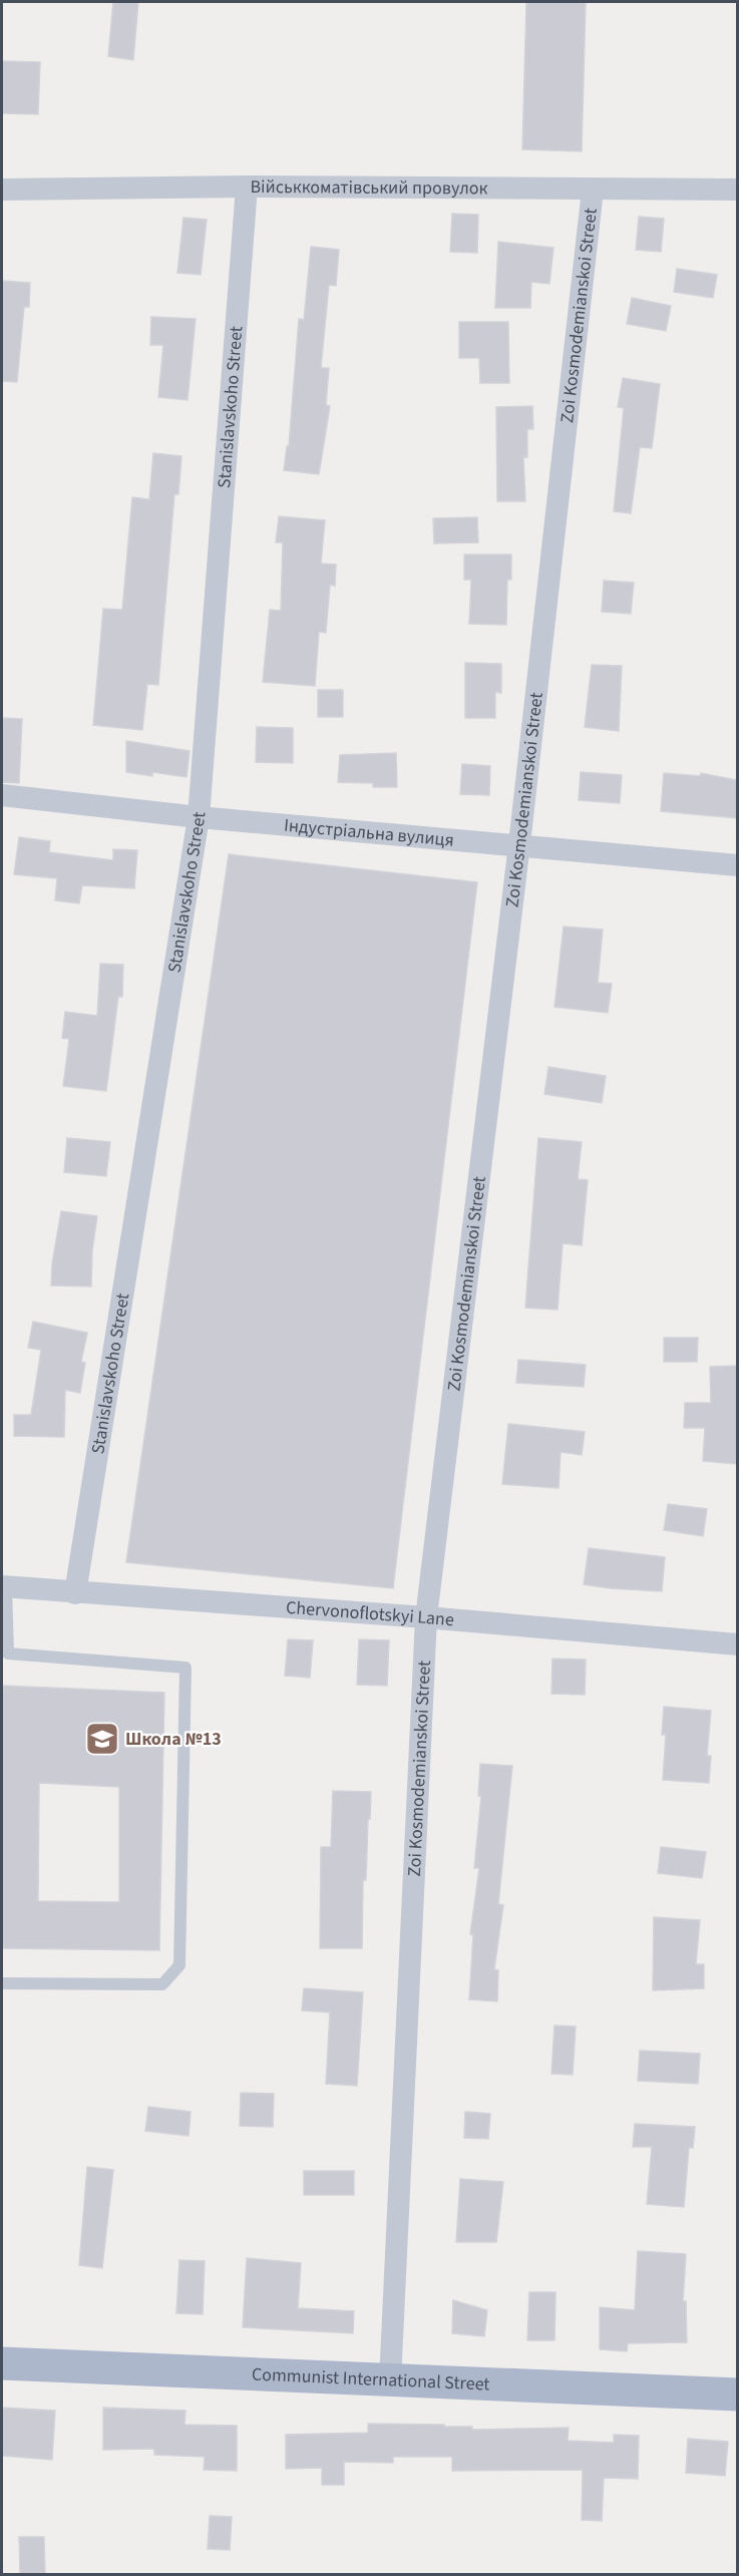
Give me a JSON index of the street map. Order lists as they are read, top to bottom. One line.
{"streets":{"main road":["Communist International Street"],"street":["Військкоматівський провулок","Zoi Kosmodemianskoi Street","Stanislavskoho Street","Індустріальна вулиця","Chervonoflotskyi Lane"]},"crossings":[["Військкоматівський провулок","Zoi Kosmodemianskoi Street"],["Військкоматівський провулок","Stanislavskoho Street"],["Zoi Kosmodemianskoi Street","Індустріальна вулиця"],["Zoi Kosmodemianskoi Street","Chervonoflotskyi Lane"],["Zoi Kosmodemianskoi Street","Communist International Street"],["Stanislavskoho Street","Індустріальна вулиця"],["Stanislavskoho Street","Chervonoflotskyi Lane"]],"places":{"school or university":["Школа №13"]}}
